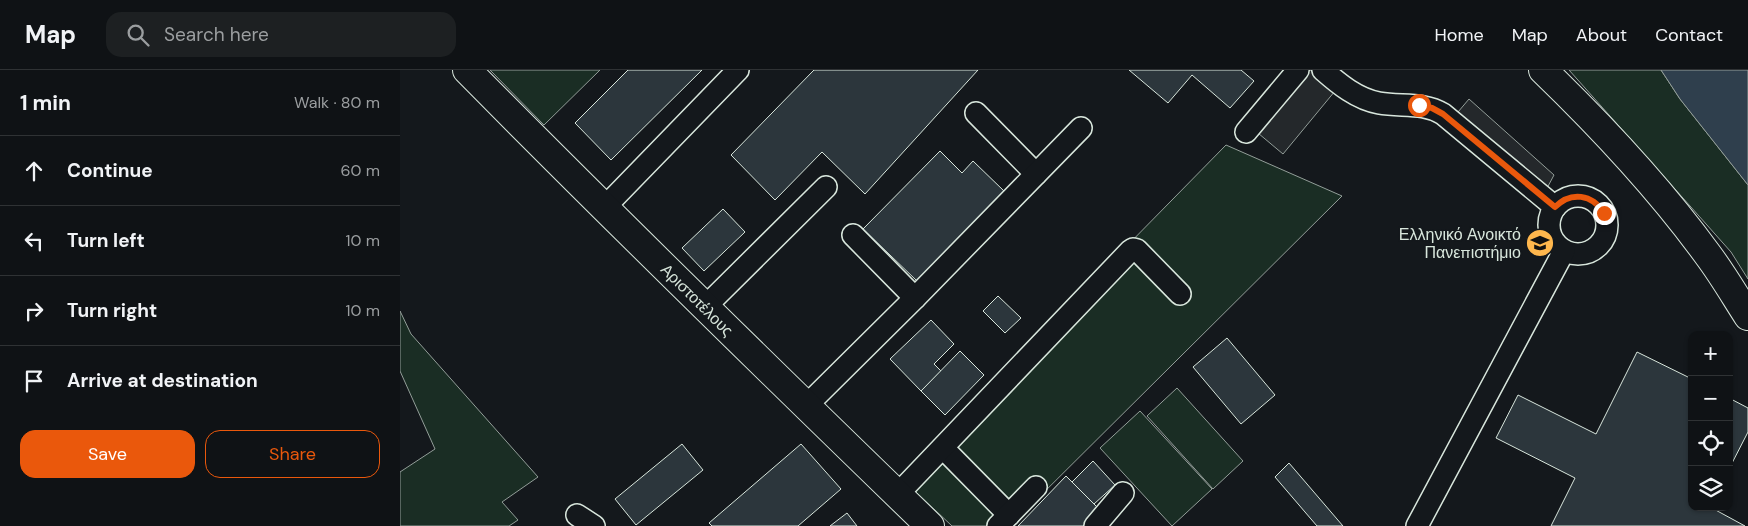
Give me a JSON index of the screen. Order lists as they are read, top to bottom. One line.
{"streets":{"main road":["Αριστοτέλους"]},"places":{"school or university":["Ελληνικό Ανοικτό Πανεπιστήμιο"]},"page":{"header":"Map","search":"Search here","nav":["Home","Map","About","Contact"],"heading":["1 min","Walk · 80 m"],"list":[["Continue","60 m"],["Turn left","10 m"],["Turn right","10 m"],"Arrive at destination"],"map_buttons":["+","−"],"buttons":["Save","Share"]}}
